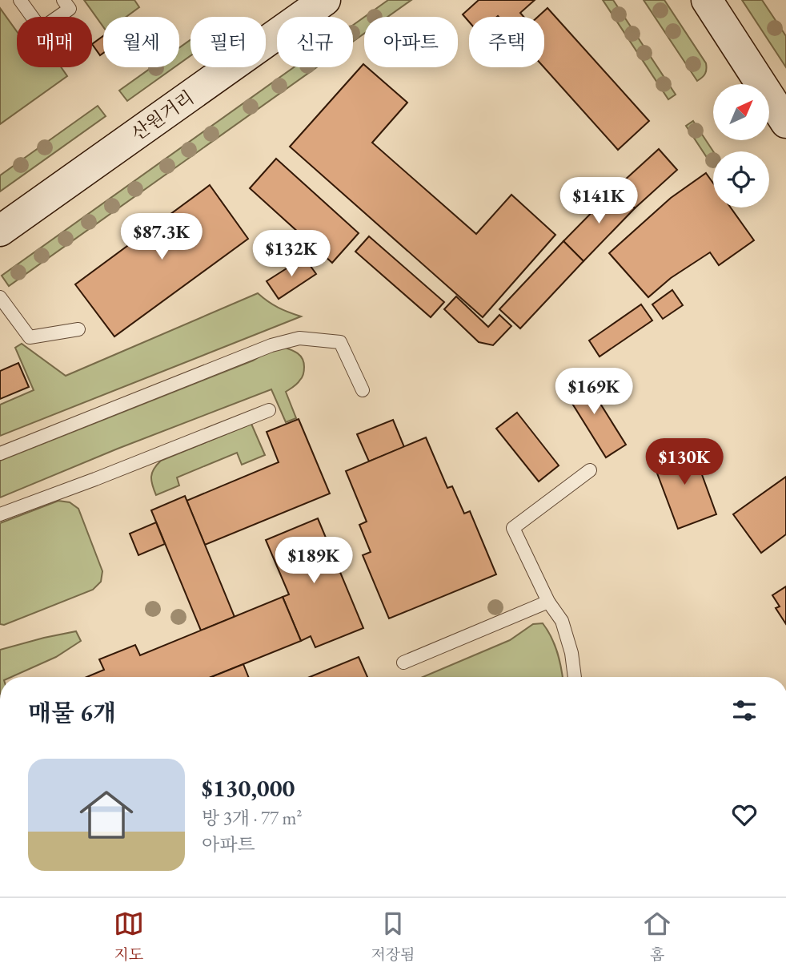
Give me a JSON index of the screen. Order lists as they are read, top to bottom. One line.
{"streets":{"main road":["산원거리"]},"north":"top right","page":{"chip":["매매","월세","필터","신규","아파트","주택"],"price":["$141K","$87.3K","$132K","$169K","$130K","$189K"],"heading":"매물 6개","list":[{"name":"$130,000","note":"방 3개 · 77 m² · 아파트"}],"tabs":["지도","저장됨","홈"]}}
